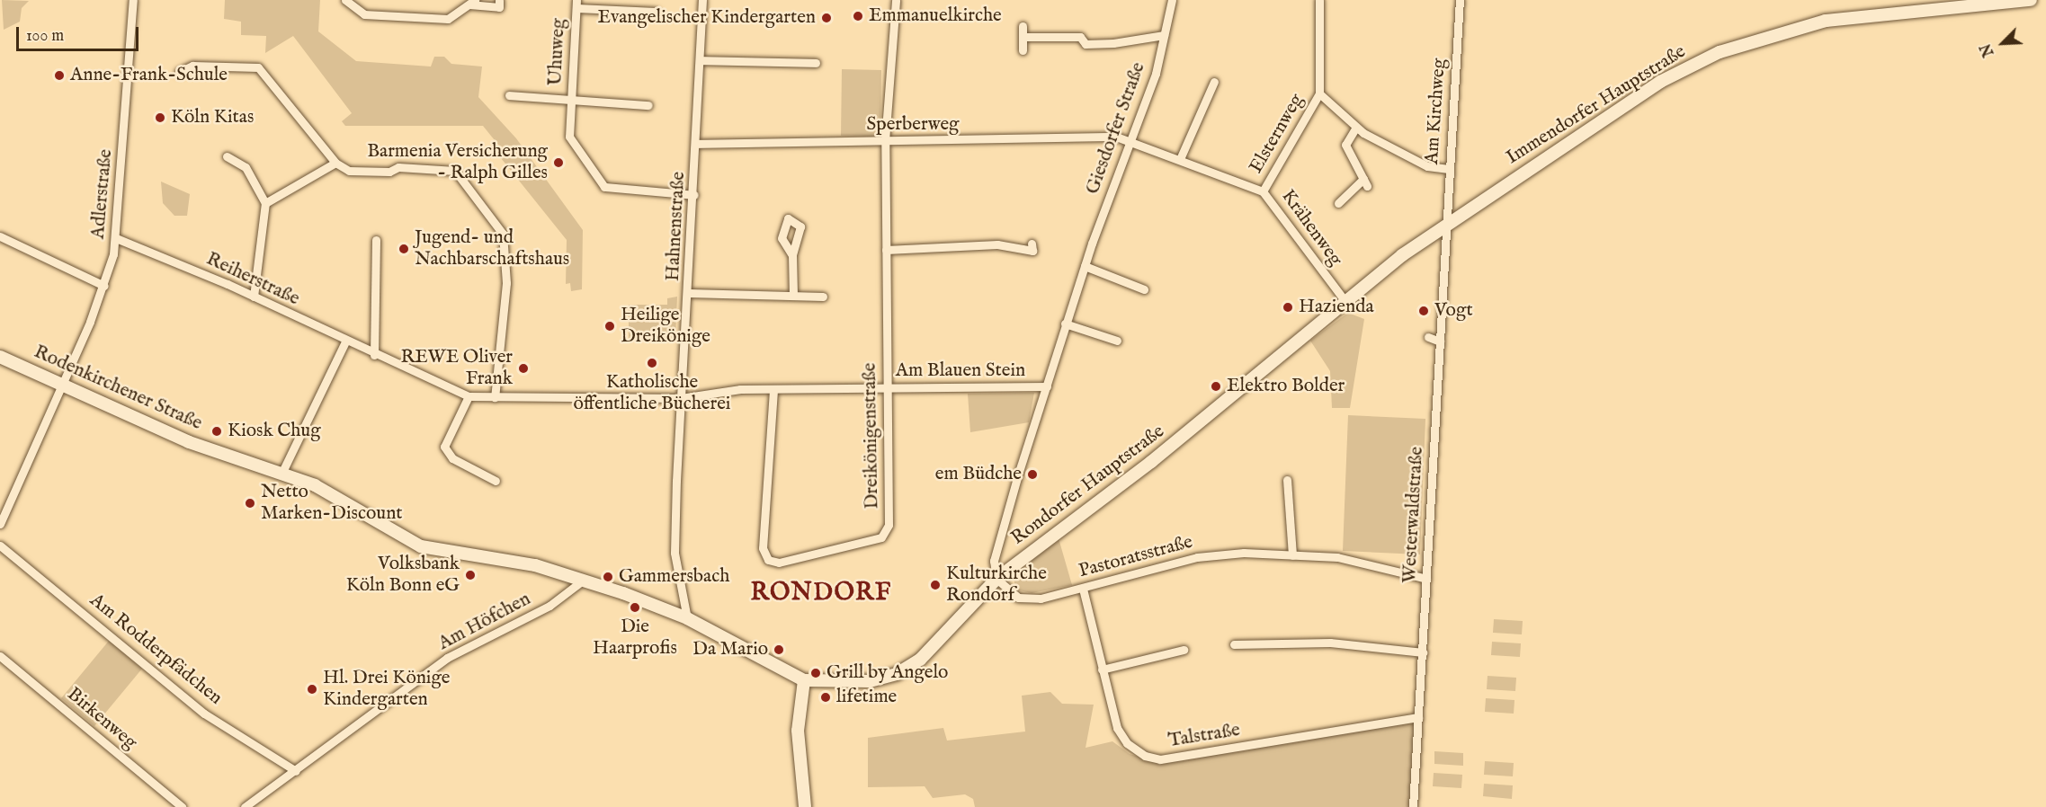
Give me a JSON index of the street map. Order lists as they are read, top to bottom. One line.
{"streets":{"street":["Uhuweg","Immendorfer Hauptstraße","Am Kirchweg","Sperberweg","Giesdorfer Straße","Elsternweg","Adlerstraße","Hahnenstraße","Krähenweg","Reiherstraße","Am Blauen Stein","Rodenkirchener Straße","Dreikönigenstraße","Rondorfer Hauptstraße","Westerwaldstraße","Pastoratsstraße","Am Höfchen","Am Rodderpfädchen","Birkenweg","Talstraße"]},"crossings":[["Uhuweg","Hahnenstraße"],["Immendorfer Hauptstraße","Am Kirchweg"],["Immendorfer Hauptstraße","Rondorfer Hauptstraße"],["Immendorfer Hauptstraße","Westerwaldstraße"],["Am Kirchweg","Rondorfer Hauptstraße"],["Am Kirchweg","Westerwaldstraße"],["Sperberweg","Giesdorfer Straße"],["Sperberweg","Hahnenstraße"],["Sperberweg","Krähenweg"],["Sperberweg","Dreikönigenstraße"],["Giesdorfer Straße","Krähenweg"],["Giesdorfer Straße","Am Blauen Stein"],["Giesdorfer Straße","Rondorfer Hauptstraße"],["Giesdorfer Straße","Pastoratsstraße"],["Elsternweg","Krähenweg"],["Adlerstraße","Reiherstraße"],["Adlerstraße","Rodenkirchener Straße"],["Hahnenstraße","Reiherstraße"],["Hahnenstraße","Am Blauen Stein"],["Hahnenstraße","Rondorfer Hauptstraße"],["Krähenweg","Rondorfer Hauptstraße"],["Reiherstraße","Am Blauen Stein"],["Am Blauen Stein","Dreikönigenstraße"],["Rodenkirchener Straße","Rondorfer Hauptstraße"],["Rodenkirchener Straße","Am Höfchen"],["Rondorfer Hauptstraße","Westerwaldstraße"],["Rondorfer Hauptstraße","Pastoratsstraße"],["Rondorfer Hauptstraße","Am Höfchen"],["Westerwaldstraße","Pastoratsstraße"],["Westerwaldstraße","Talstraße"],["Pastoratsstraße","Talstraße"],["Am Höfchen","Am Rodderpfädchen"]],"districts":["RONDORF"],"places":["Emmanuelkirche","Evangelischer Kindergarten","Anne-Frank-Schule","Köln Kitas","Barmenia Versicherung - Ralph Gilles","Jugend- und Nachbarschaftshaus","Hazienda","Vogt","Heilige Dreikönige","Katholische öffentliche Bücherei","REWE Oliver Frank","Elektro Bolder","Kiosk Chug","em Büdche","Netto Marken-Discount","Volksbank Köln Bonn eG","Gammersbach","Kulturkirche Rondorf","Die Haarprofis","Da Mario","Grill by Angelo","Hl. Drei Könige Kindergarten","lifetime"],"scale_bar":"100 m","north":"bottom left"}
